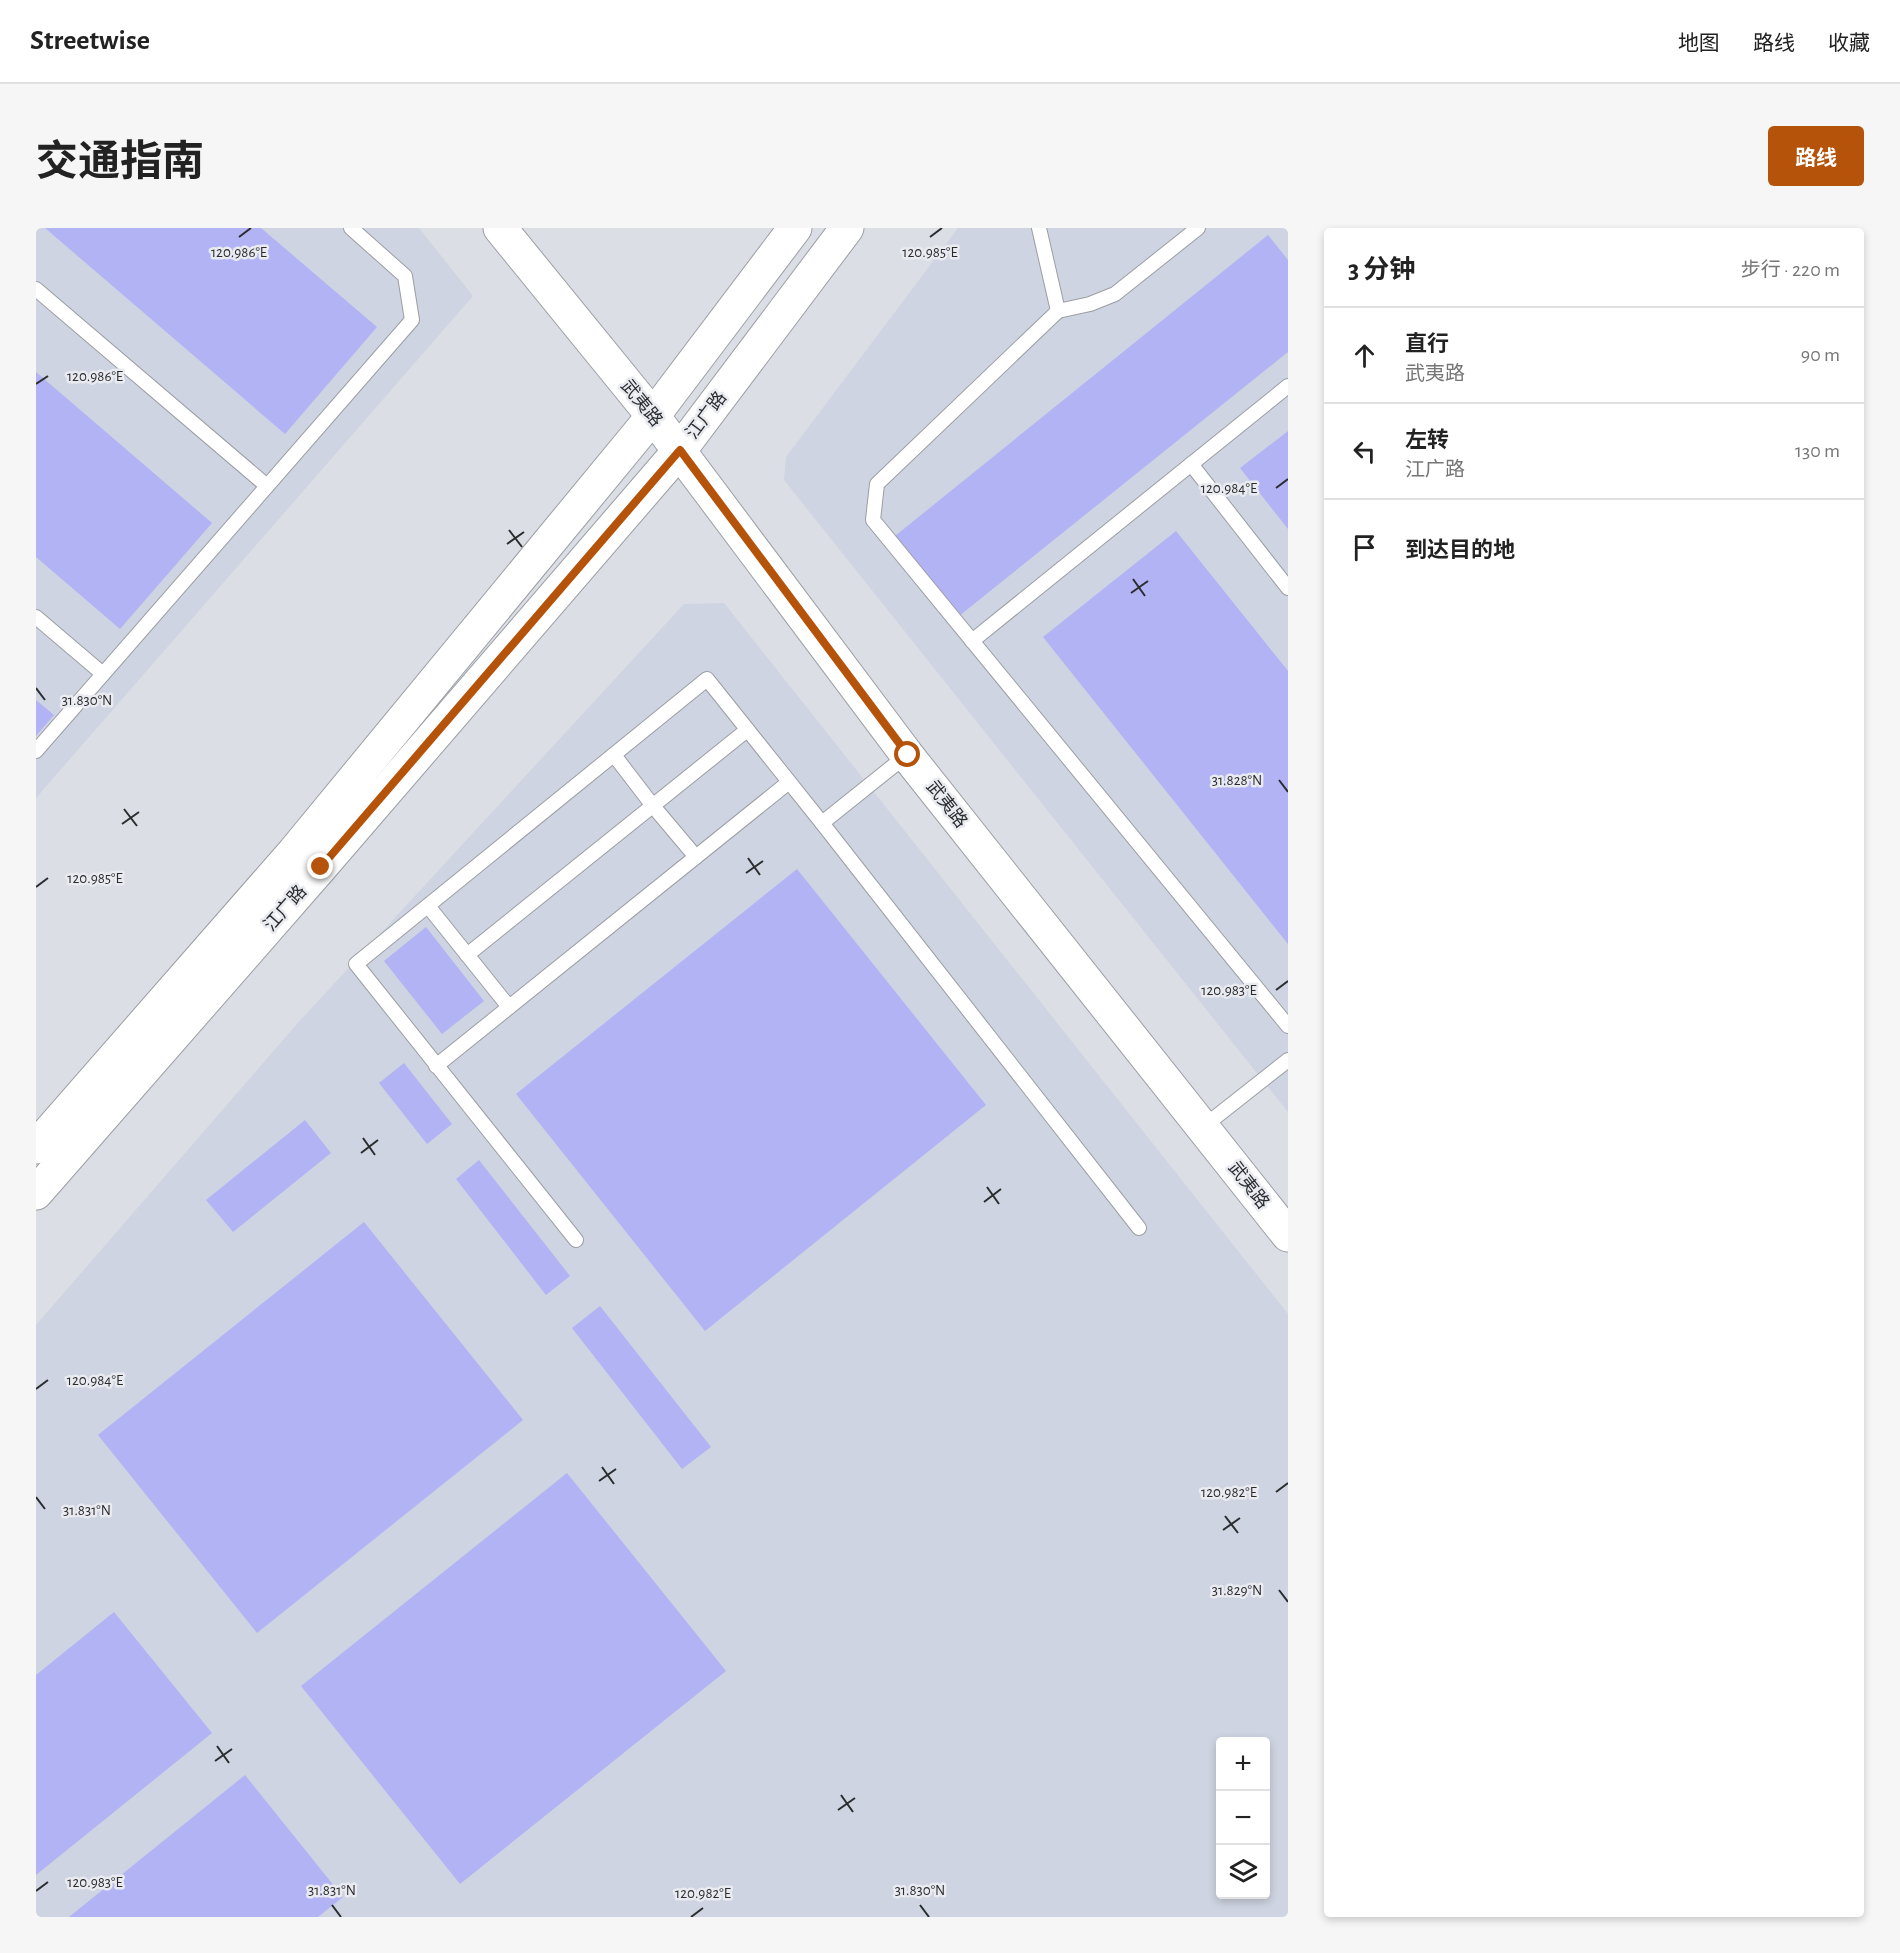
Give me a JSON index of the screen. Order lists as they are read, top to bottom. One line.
{"streets":{"main road":["武夷路","江广路"]},"crossings":[["武夷路","江广路"]],"page":{"header":"Streetwise","nav":["地图","路线","收藏"],"title":"交通指南","buttons":"路线","heading":["3 分钟","步行 · 220 m"],"list":[["直行","武夷路","90 m"],["左转","江广路","130 m"],"到达目的地"],"map_buttons":["+","−"]},"coordinates":["120.985°E","120.986°E","120.984°E","31.830°N","31.828°N","120.983°E","120.982°E","31.831°N","31.829°N"]}
